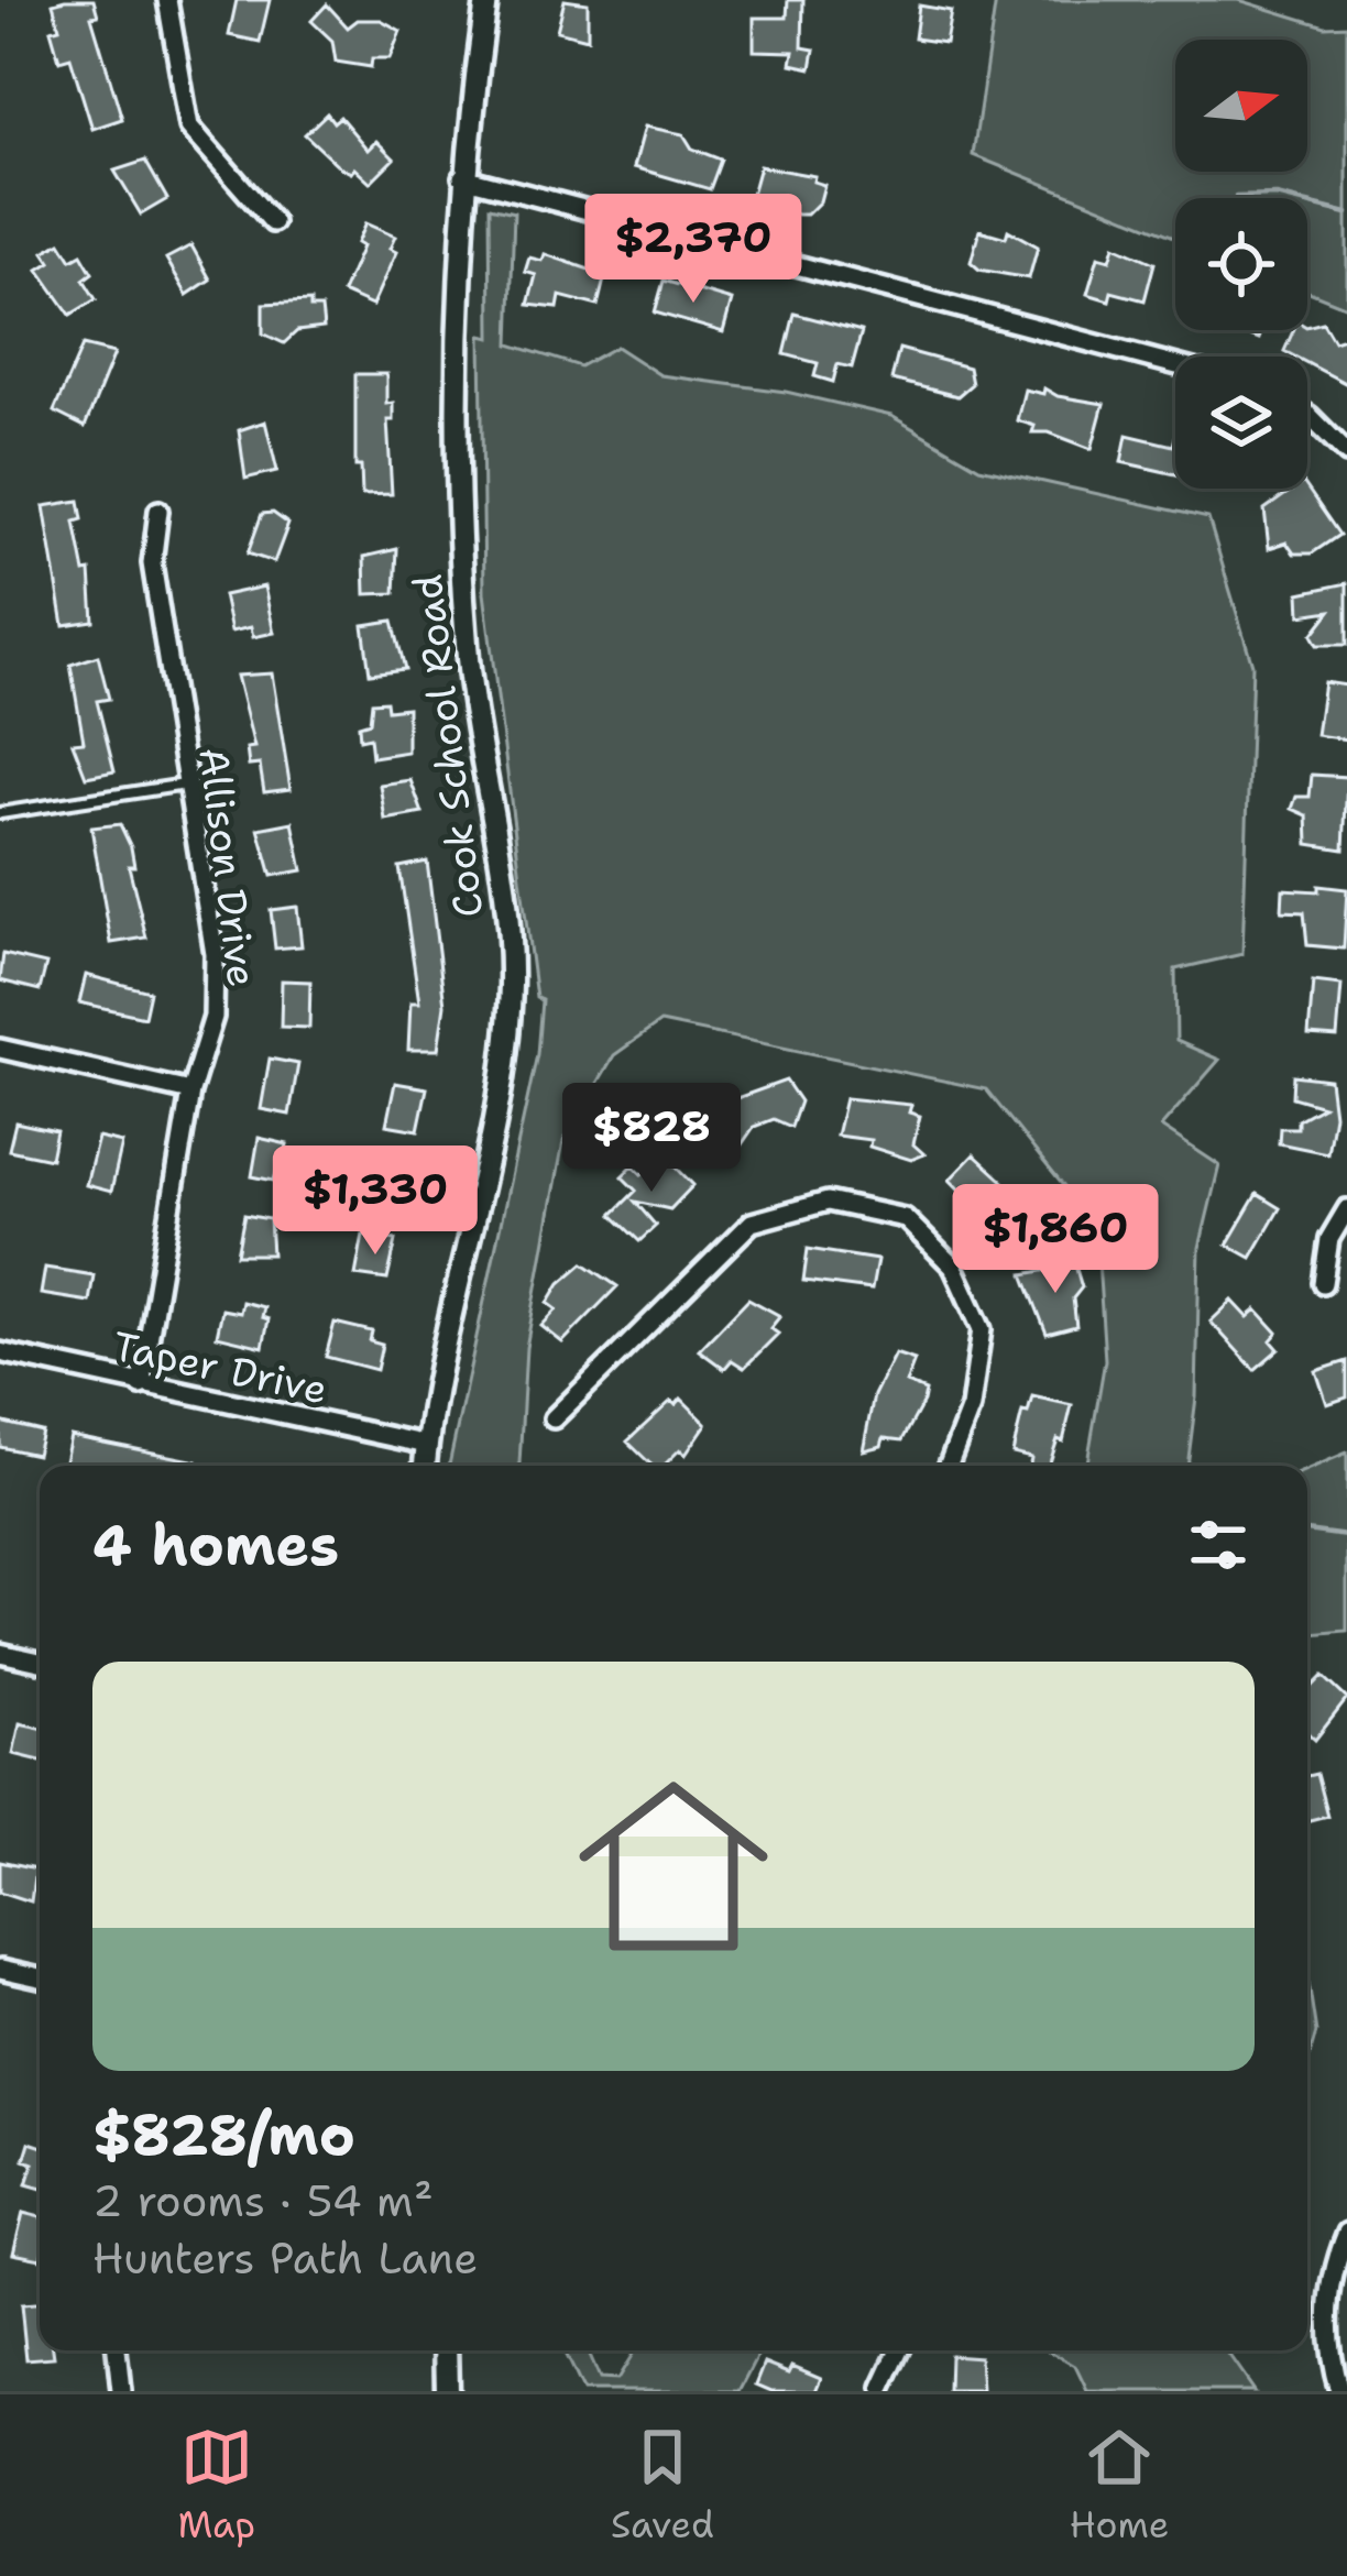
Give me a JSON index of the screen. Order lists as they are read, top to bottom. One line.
{"streets":{"street":["Cook School Road","Allison Drive","Taper Drive"]},"crossings":[["Cook School Road","Taper Drive"],["Allison Drive","Taper Drive"]],"north":"right","page":{"price":["$2,370","$828","$1,330","$1,860"],"heading":"4 homes","list":[{"name":"$828/mo","note":"2 rooms · 54 m² · Hunters Path Lane"}],"tabs":["Map","Saved","Home"]}}
